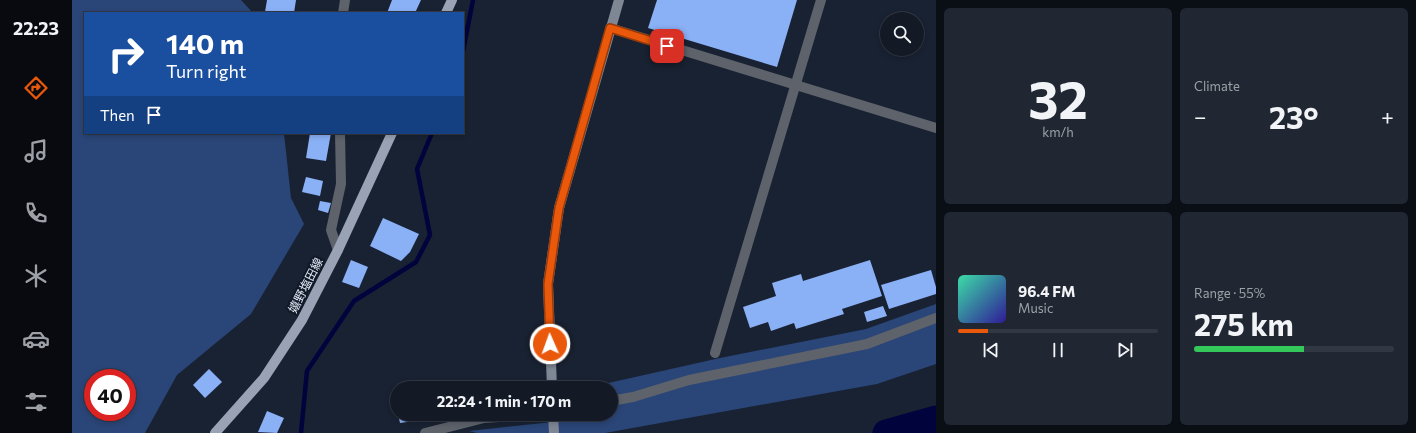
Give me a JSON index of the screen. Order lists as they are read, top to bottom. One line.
{"streets":{"main road":["嬉野塩田線"]},"page":{"tabs":"22:23","tile":[["32","km/h"],"Climate",["Range · 55%","275 km"]],"turn":["140 m","Turn right"],"then":"Then","heat":["−","23°","+"],"song":["96.4 FM","Music"],"limit":"40","trip":"22:24 · 1 min · 170 m"}}
